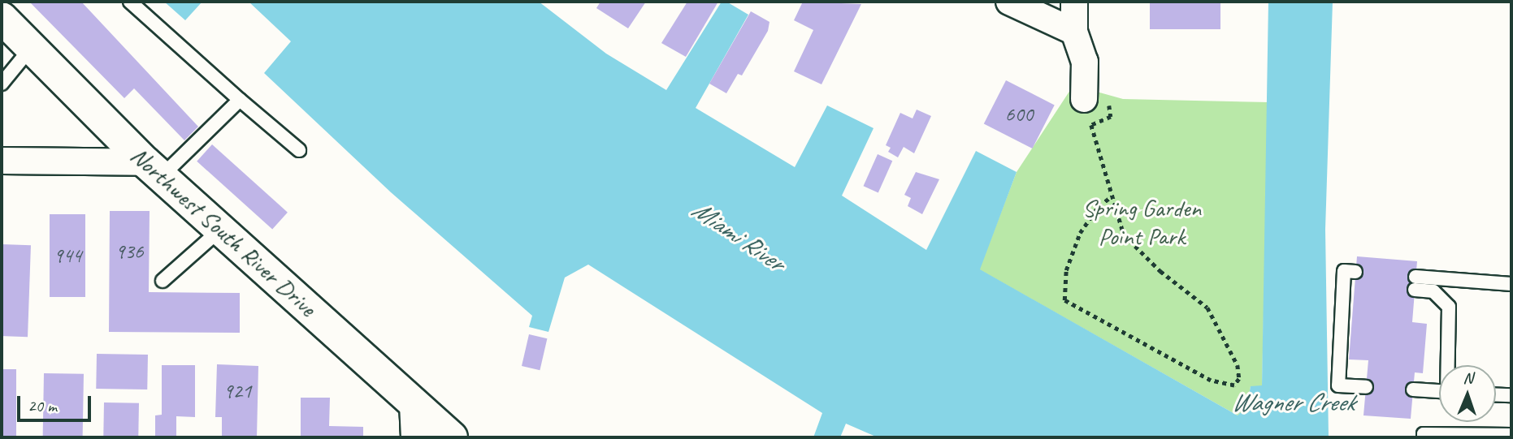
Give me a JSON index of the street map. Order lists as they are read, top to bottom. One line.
{"streets":{"main road":["Northwest South River Drive"]},"water":["Miami River","Wagner Creek"],"parks":["Spring Garden Point Park"],"house_numbers":["600","936","944","921"],"scale_bar":"20 m","north":"top"}
